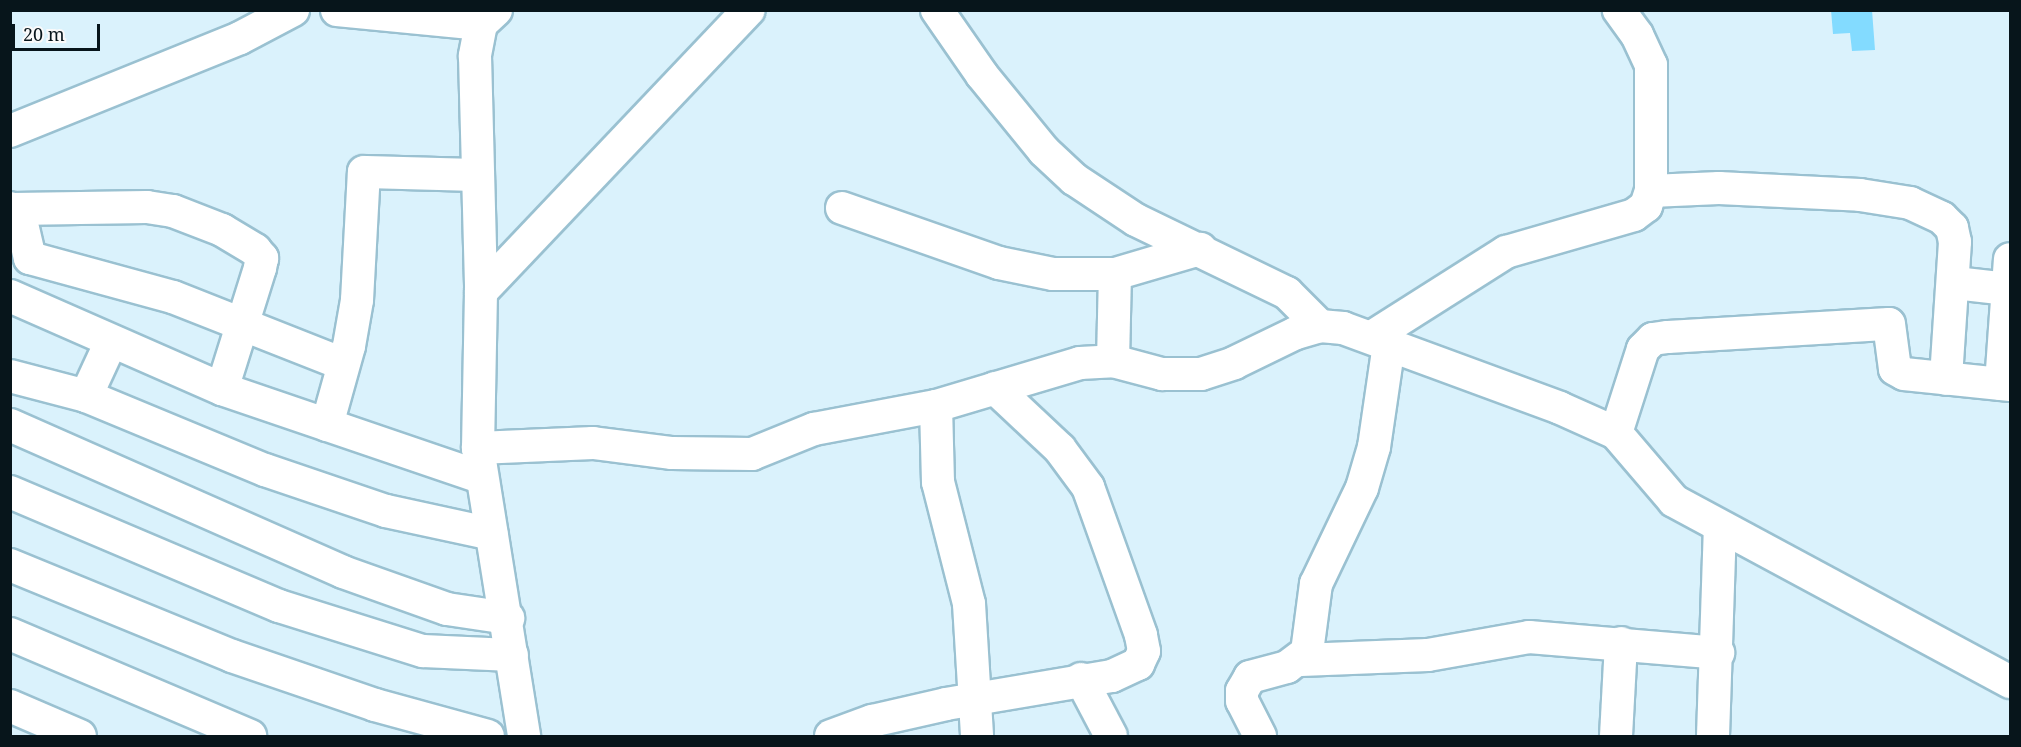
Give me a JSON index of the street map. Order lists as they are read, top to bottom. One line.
{"scale_bar":"20 m"}
